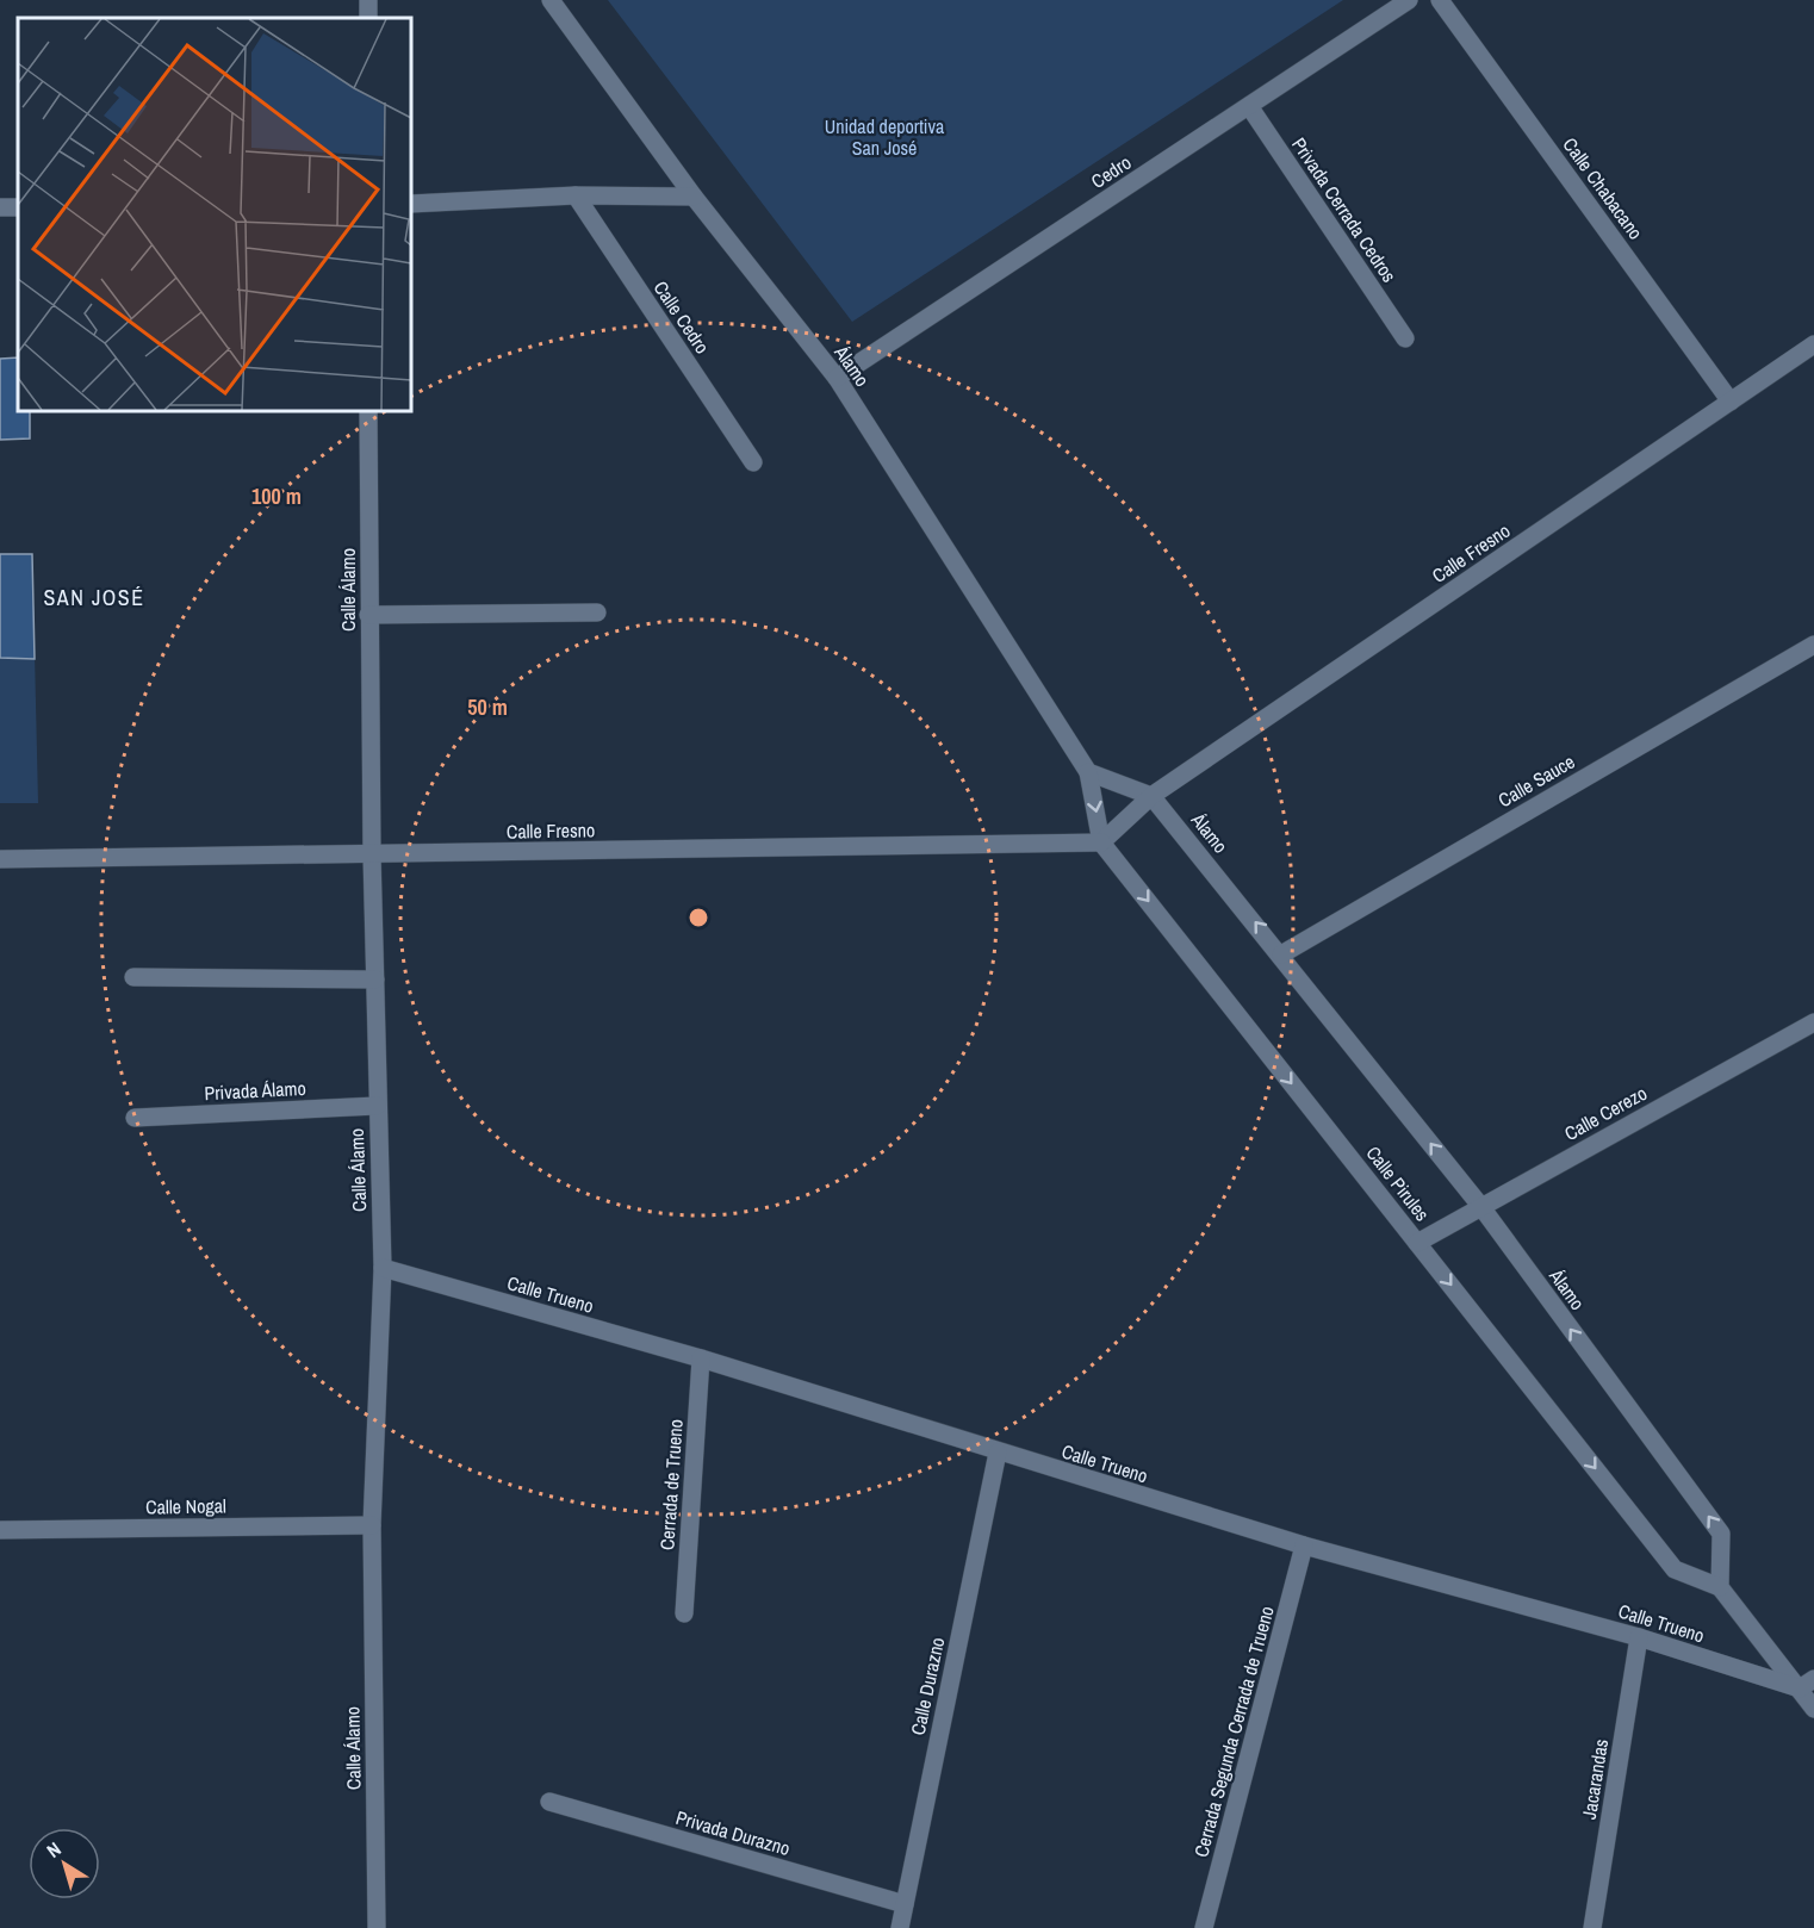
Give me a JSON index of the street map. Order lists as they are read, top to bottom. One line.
{"streets":{"street":["Cedro","Calle Chabacano","Privada Cerrada Cedros","Calle Cedro","Álamo","Calle Fresno","Calle Álamo","Calle Sauce","Privada Álamo","Calle Cerezo","Calle Pirules","Calle Trueno","Cerrada de Trueno","Calle Nogal","Calle Durazno","Cerrada Segunda Cerrada de Trueno","Jacarandas","Privada Durazno"]},"crossings":[["Cedro","Privada Cerrada Cedros"],["Cedro","Álamo"],["Calle Chabacano","Calle Fresno"],["Álamo","Calle Fresno"],["Álamo","Calle Sauce"],["Álamo","Calle Cerezo"],["Álamo","Calle Pirules"],["Calle Fresno","Calle Álamo"],["Calle Fresno","Calle Pirules"],["Calle Álamo","Privada Álamo"],["Calle Álamo","Calle Trueno"],["Calle Álamo","Calle Nogal"],["Calle Cerezo","Calle Pirules"],["Calle Trueno","Cerrada de Trueno"],["Calle Trueno","Calle Durazno"],["Calle Trueno","Cerrada Segunda Cerrada de Trueno"],["Calle Trueno","Jacarandas"],["Calle Durazno","Privada Durazno"]],"one_way":["Álamo","Calle Pirules"],"districts":["SAN JOSÉ"],"parks":["Unidad deportiva San José"],"north":"top left","rings":["100 m","50 m"]}
